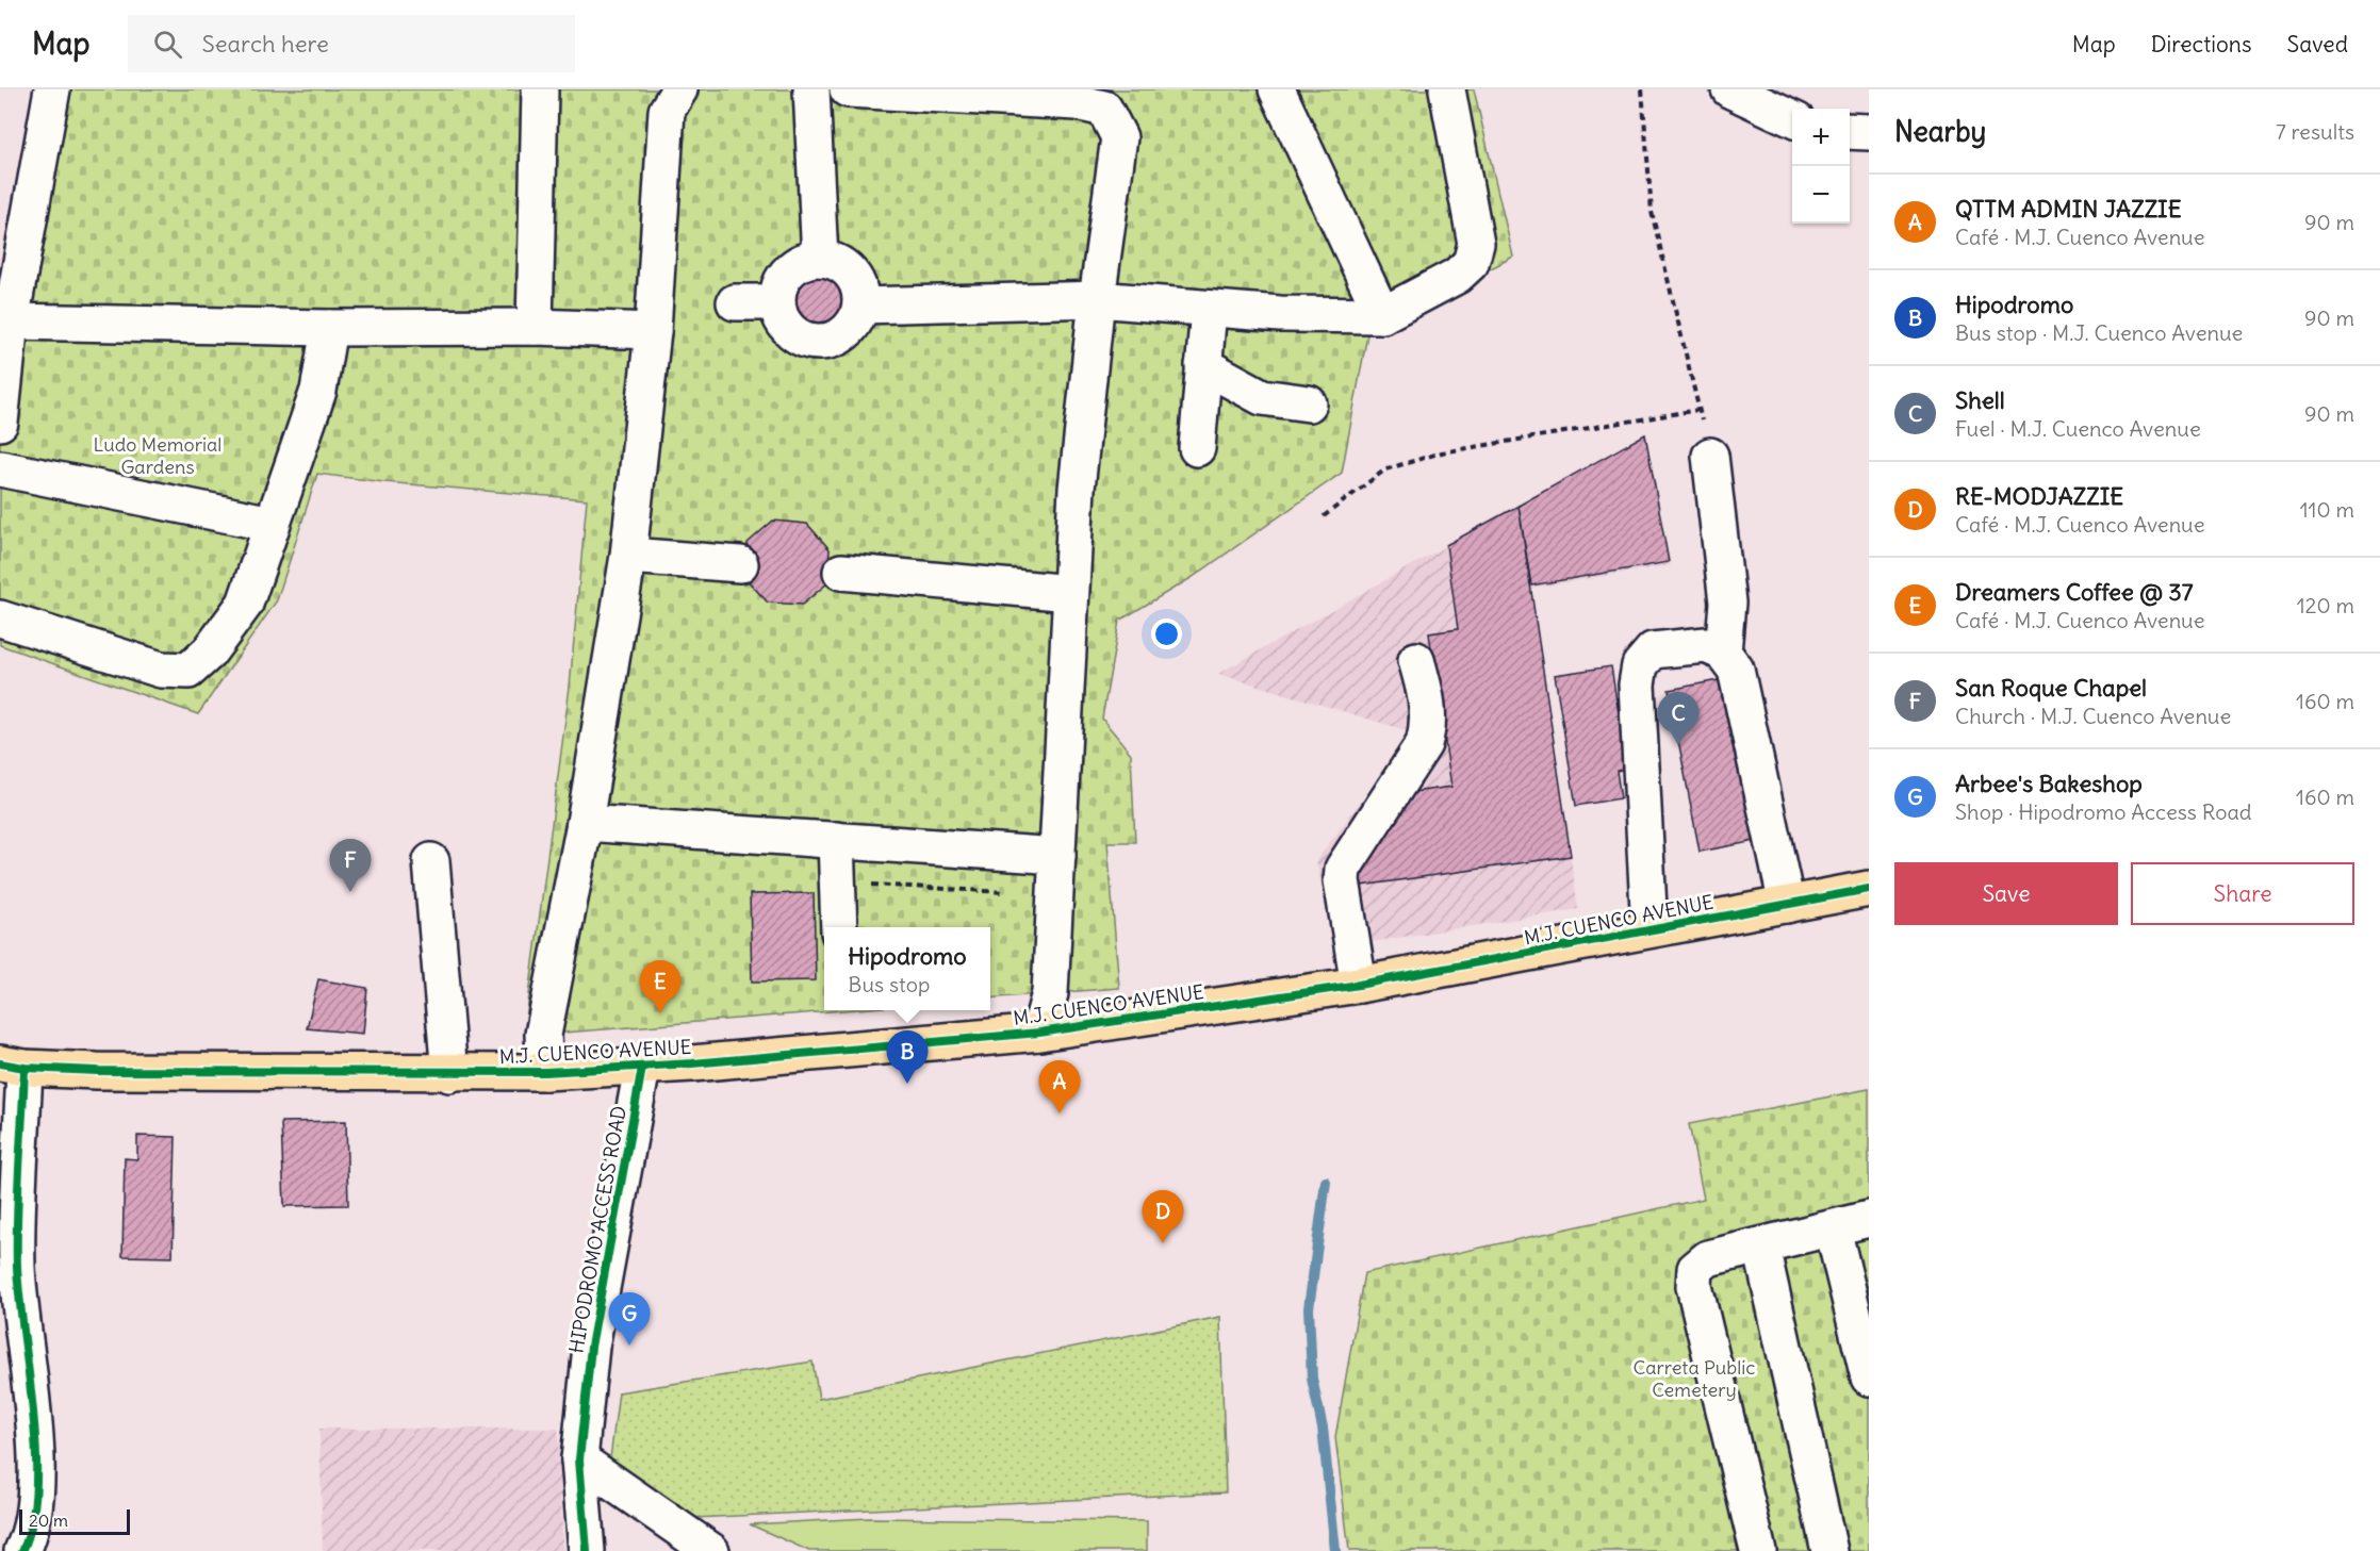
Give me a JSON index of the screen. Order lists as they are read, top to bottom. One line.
{"streets":{"main road":["M.J. CUENCO AVENUE"],"street":["HIPODROMO ACCESS ROAD"]},"crossings":[["M.J. CUENCO AVENUE","HIPODROMO ACCESS ROAD"]],"parks":["Ludo Memorial Gardens","Carreta Public Cemetery"],"scale_bar":"20 m","page":{"header":"Map","search":"Search here","nav":["Map","Directions","Saved"],"heading":["Nearby","7 results"],"map_buttons":["+","−"],"list":[{"mark":"A","name":"QTTM ADMIN JAZZIE","note":"Café · M.J. Cuenco Avenue","value":"90 m"},{"mark":"B","name":"Hipodromo","note":"Bus stop · M.J. Cuenco Avenue","value":"90 m"},{"mark":"C","name":"Shell","note":"Fuel · M.J. Cuenco Avenue","value":"90 m"},{"mark":"D","name":"RE-MODJAZZIE","note":"Café · M.J. Cuenco Avenue","value":"110 m"},{"mark":"E","name":"Dreamers Coffee @ 37","note":"Café · M.J. Cuenco Avenue","value":"120 m"},{"mark":"F","name":"San Roque Chapel","note":"Church · M.J. Cuenco Avenue","value":"160 m"},{"mark":"G","name":"Arbee's Bakeshop","note":"Shop · Hipodromo Access Road","value":"160 m"}],"pins":["C","F","E","B","A","D","G"],"buttons":["Save","Share"],"popup":["Hipodromo","Bus stop"],"scale":"20 m"}}
